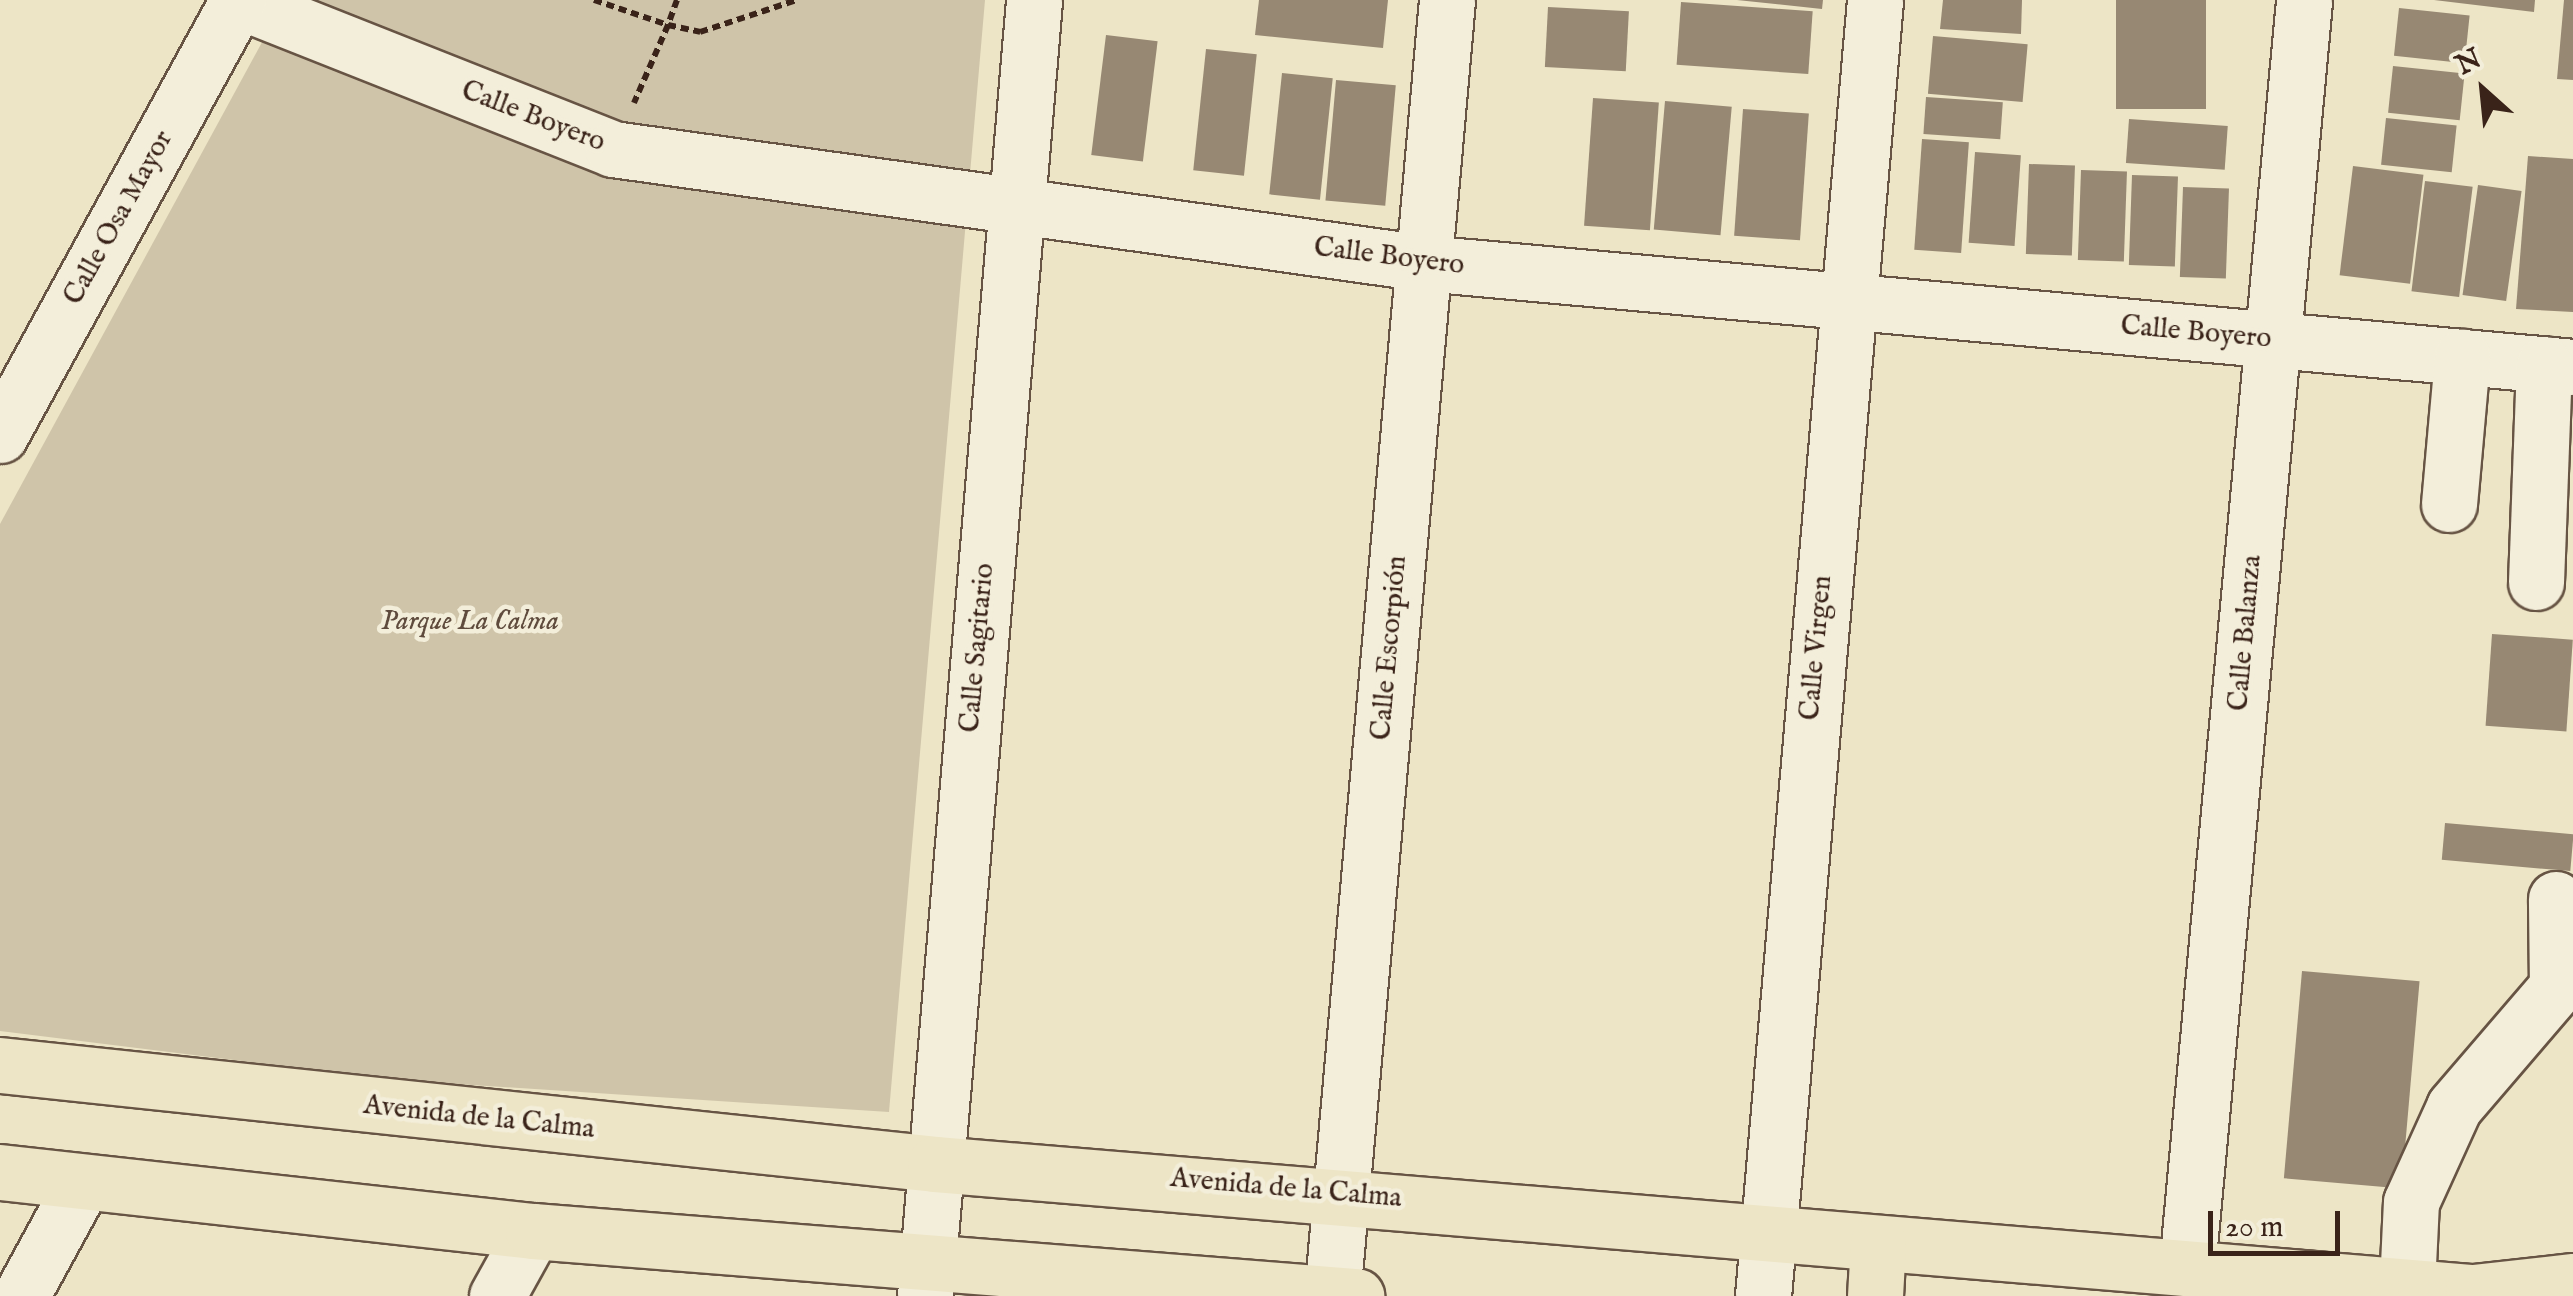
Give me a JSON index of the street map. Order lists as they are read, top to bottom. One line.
{"streets":{"main road":["Avenida de la Calma"],"street":["Calle Boyero","Calle Osa Mayor","Calle Balanza","Calle Sagitario","Calle Escorpión","Calle Virgen"]},"crossings":[["Calle Boyero","Calle Osa Mayor"],["Calle Boyero","Calle Balanza"],["Calle Boyero","Calle Sagitario"],["Calle Boyero","Calle Escorpión"],["Calle Boyero","Calle Virgen"],["Calle Balanza","Avenida de la Calma"],["Calle Sagitario","Avenida de la Calma"],["Calle Escorpión","Avenida de la Calma"],["Calle Virgen","Avenida de la Calma"]],"parks":["Parque La Calma"],"scale_bar":"20 m","north":"top left"}
